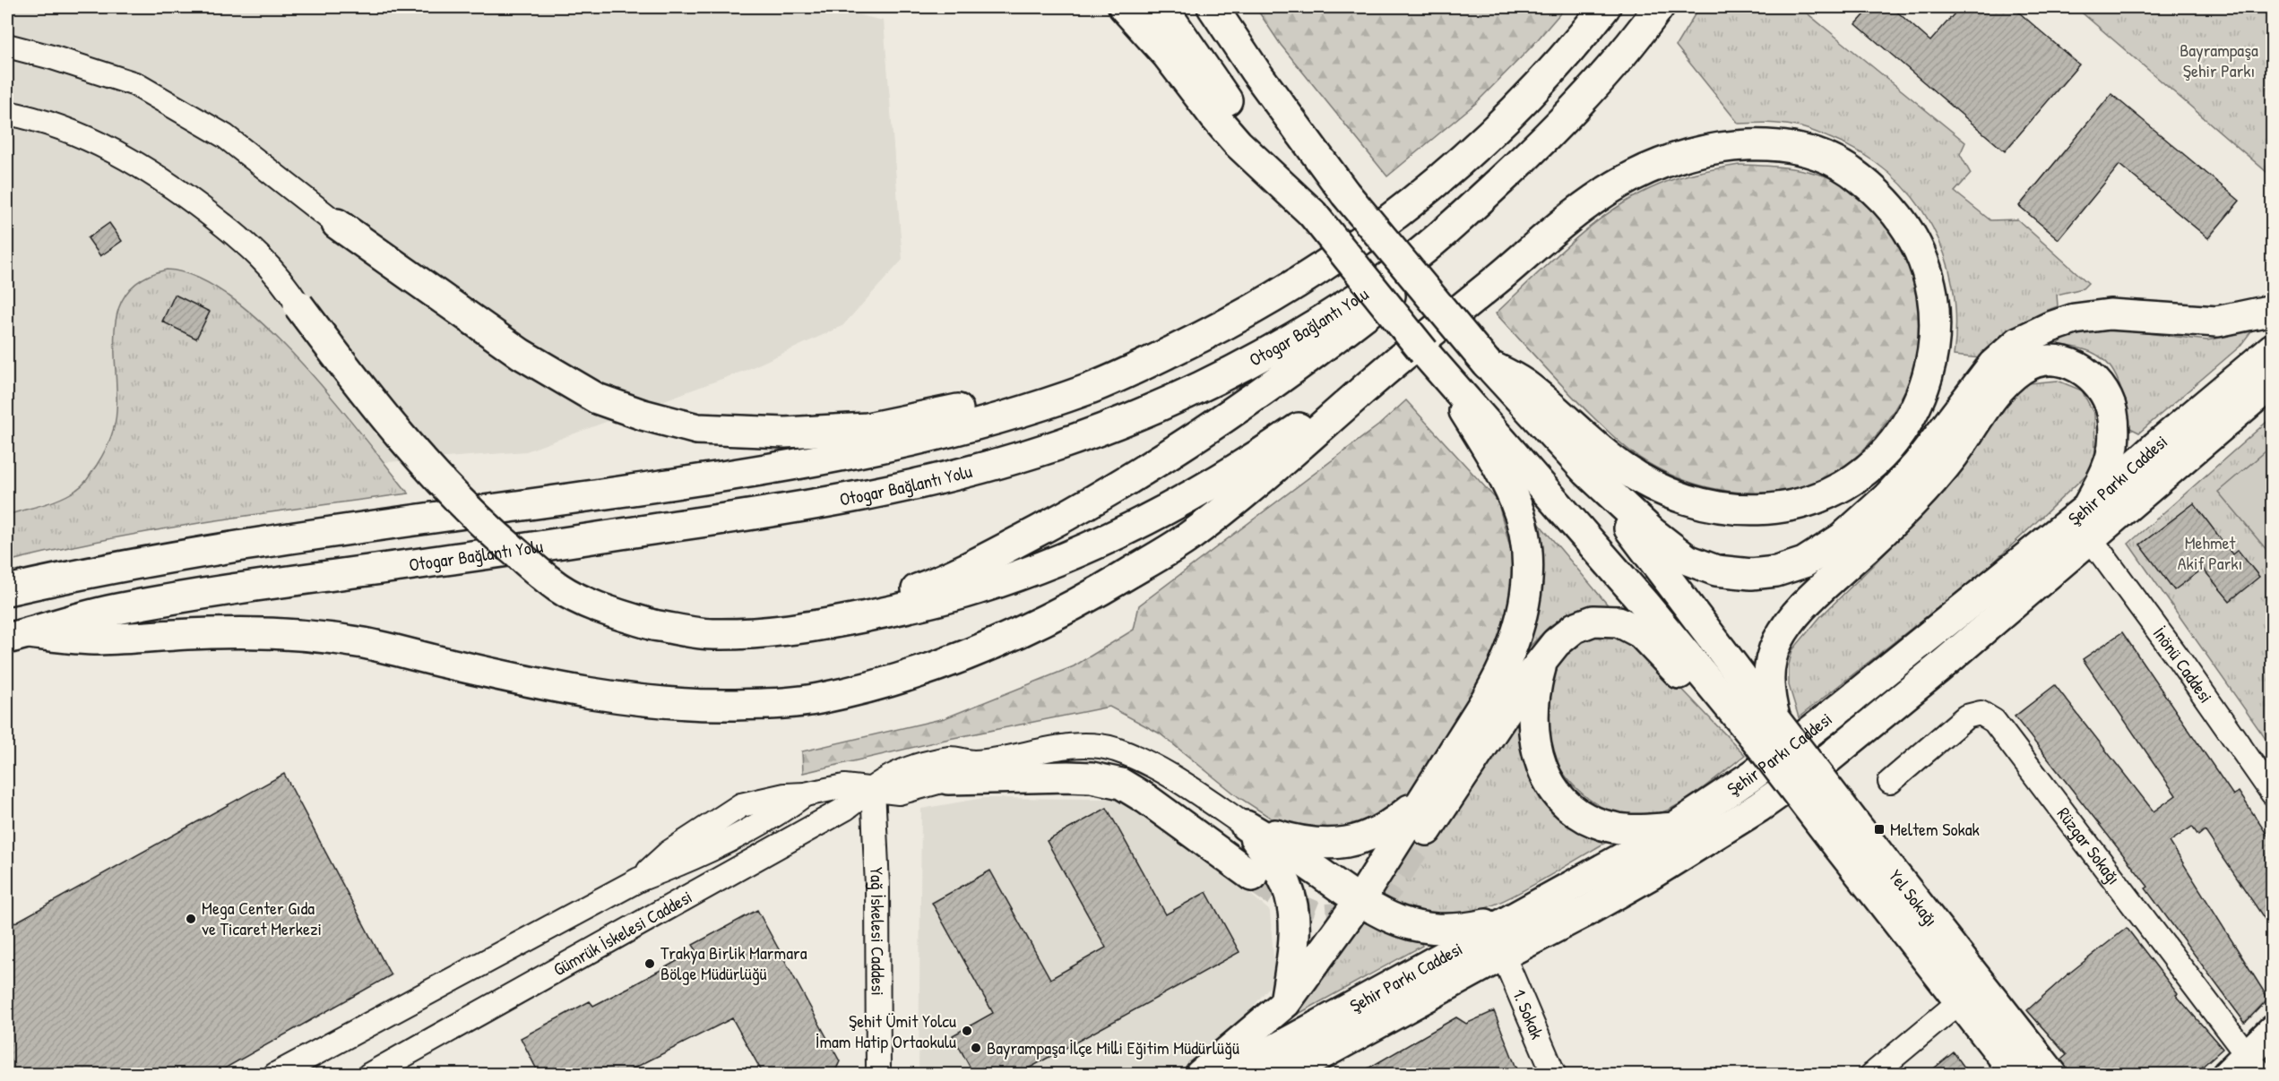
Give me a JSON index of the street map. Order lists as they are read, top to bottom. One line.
{"streets":{"main road":["Otogar Bağlantı Yolu","Şehir Parkı Caddesi","Yel Sokağı"],"street":["İnönü Caddesi","Rüzgar Sokağı","Yağ İskelesi Caddesi","Gümrük İskelesi Caddesi","1. Sokak"]},"crossings":[["Şehir Parkı Caddesi","İnönü Caddesi"],["Şehir Parkı Caddesi","1. Sokak"],["Yağ İskelesi Caddesi","Gümrük İskelesi Caddesi"]],"parks":["Bayrampaşa Şehir Parkı","Mehmet Akif Parkı"],"places":{"transit":["Meltem Sokak"],"other":["Mega Center Gıda ve Ticaret Merkezi","Trakya Birlik Marmara Bölge Müdürlüğü","Şehit Ümit Yolcu İmam Hatip Ortaokulu","Bayrampaşa İlçe Milli Eğitim Müdürlüğü"]}}
